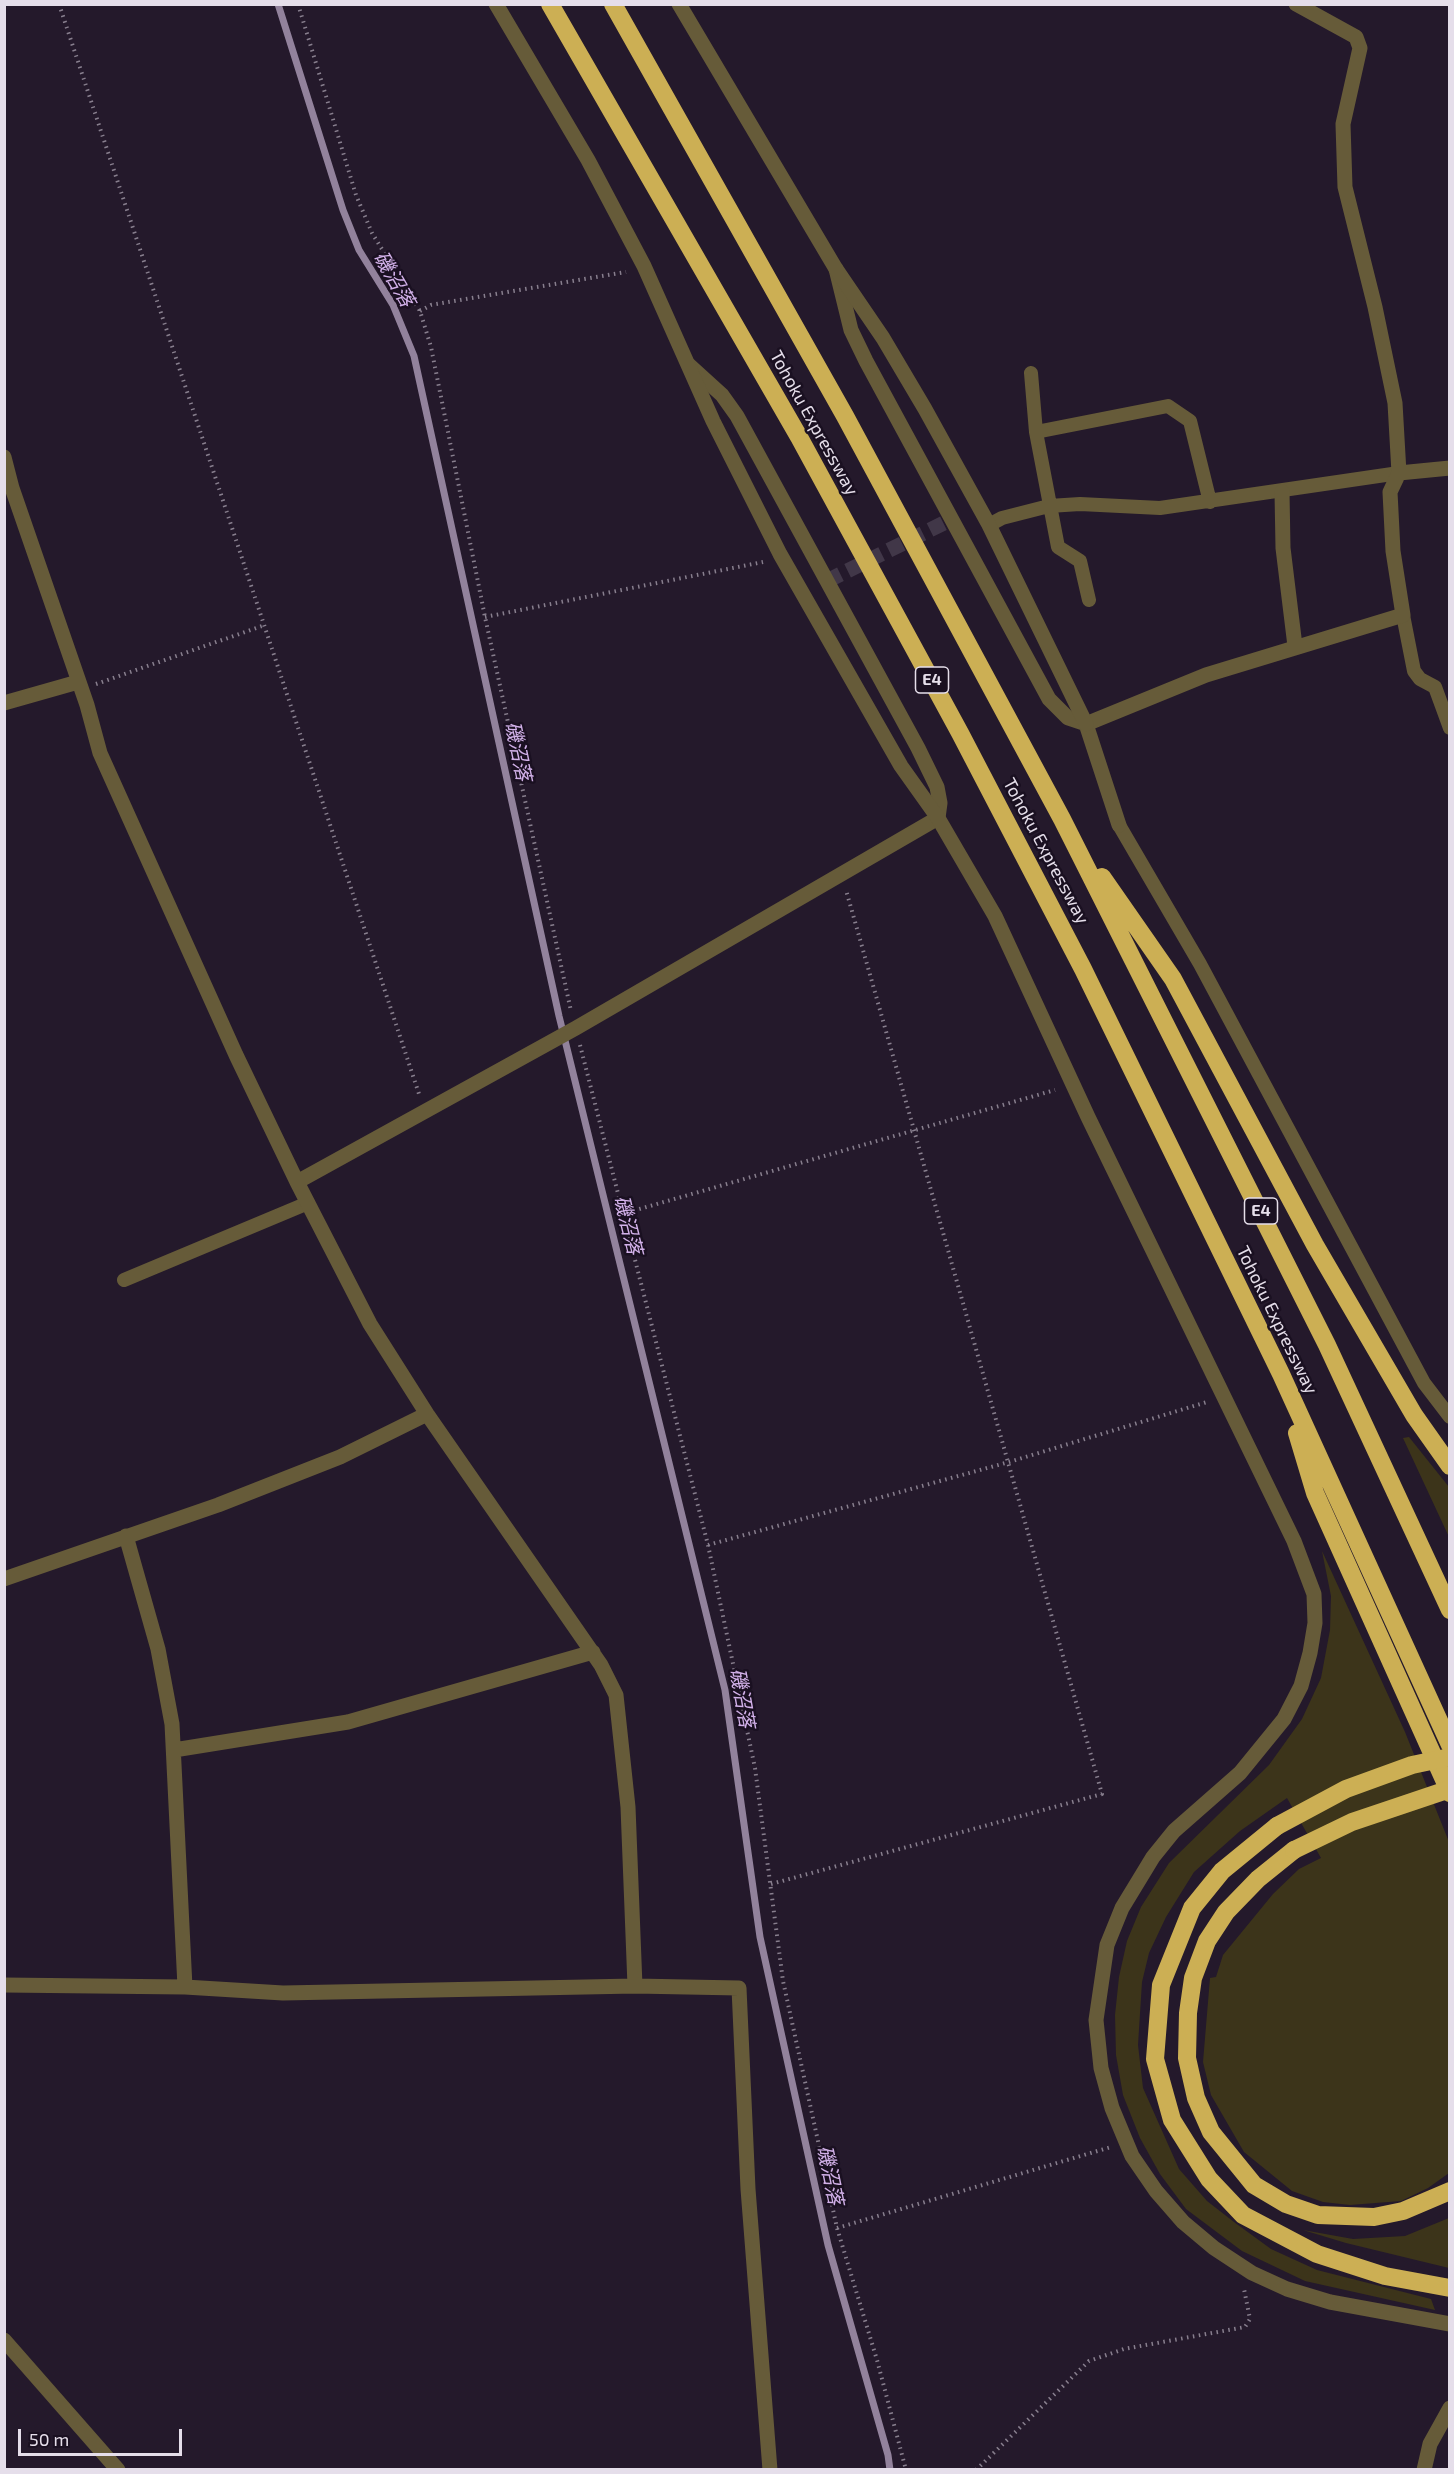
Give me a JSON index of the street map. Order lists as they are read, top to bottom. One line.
{"streets":{"highway":["Tohoku Expressway","E4"]},"water":["磯沼落"],"scale_bar":"50 m"}
